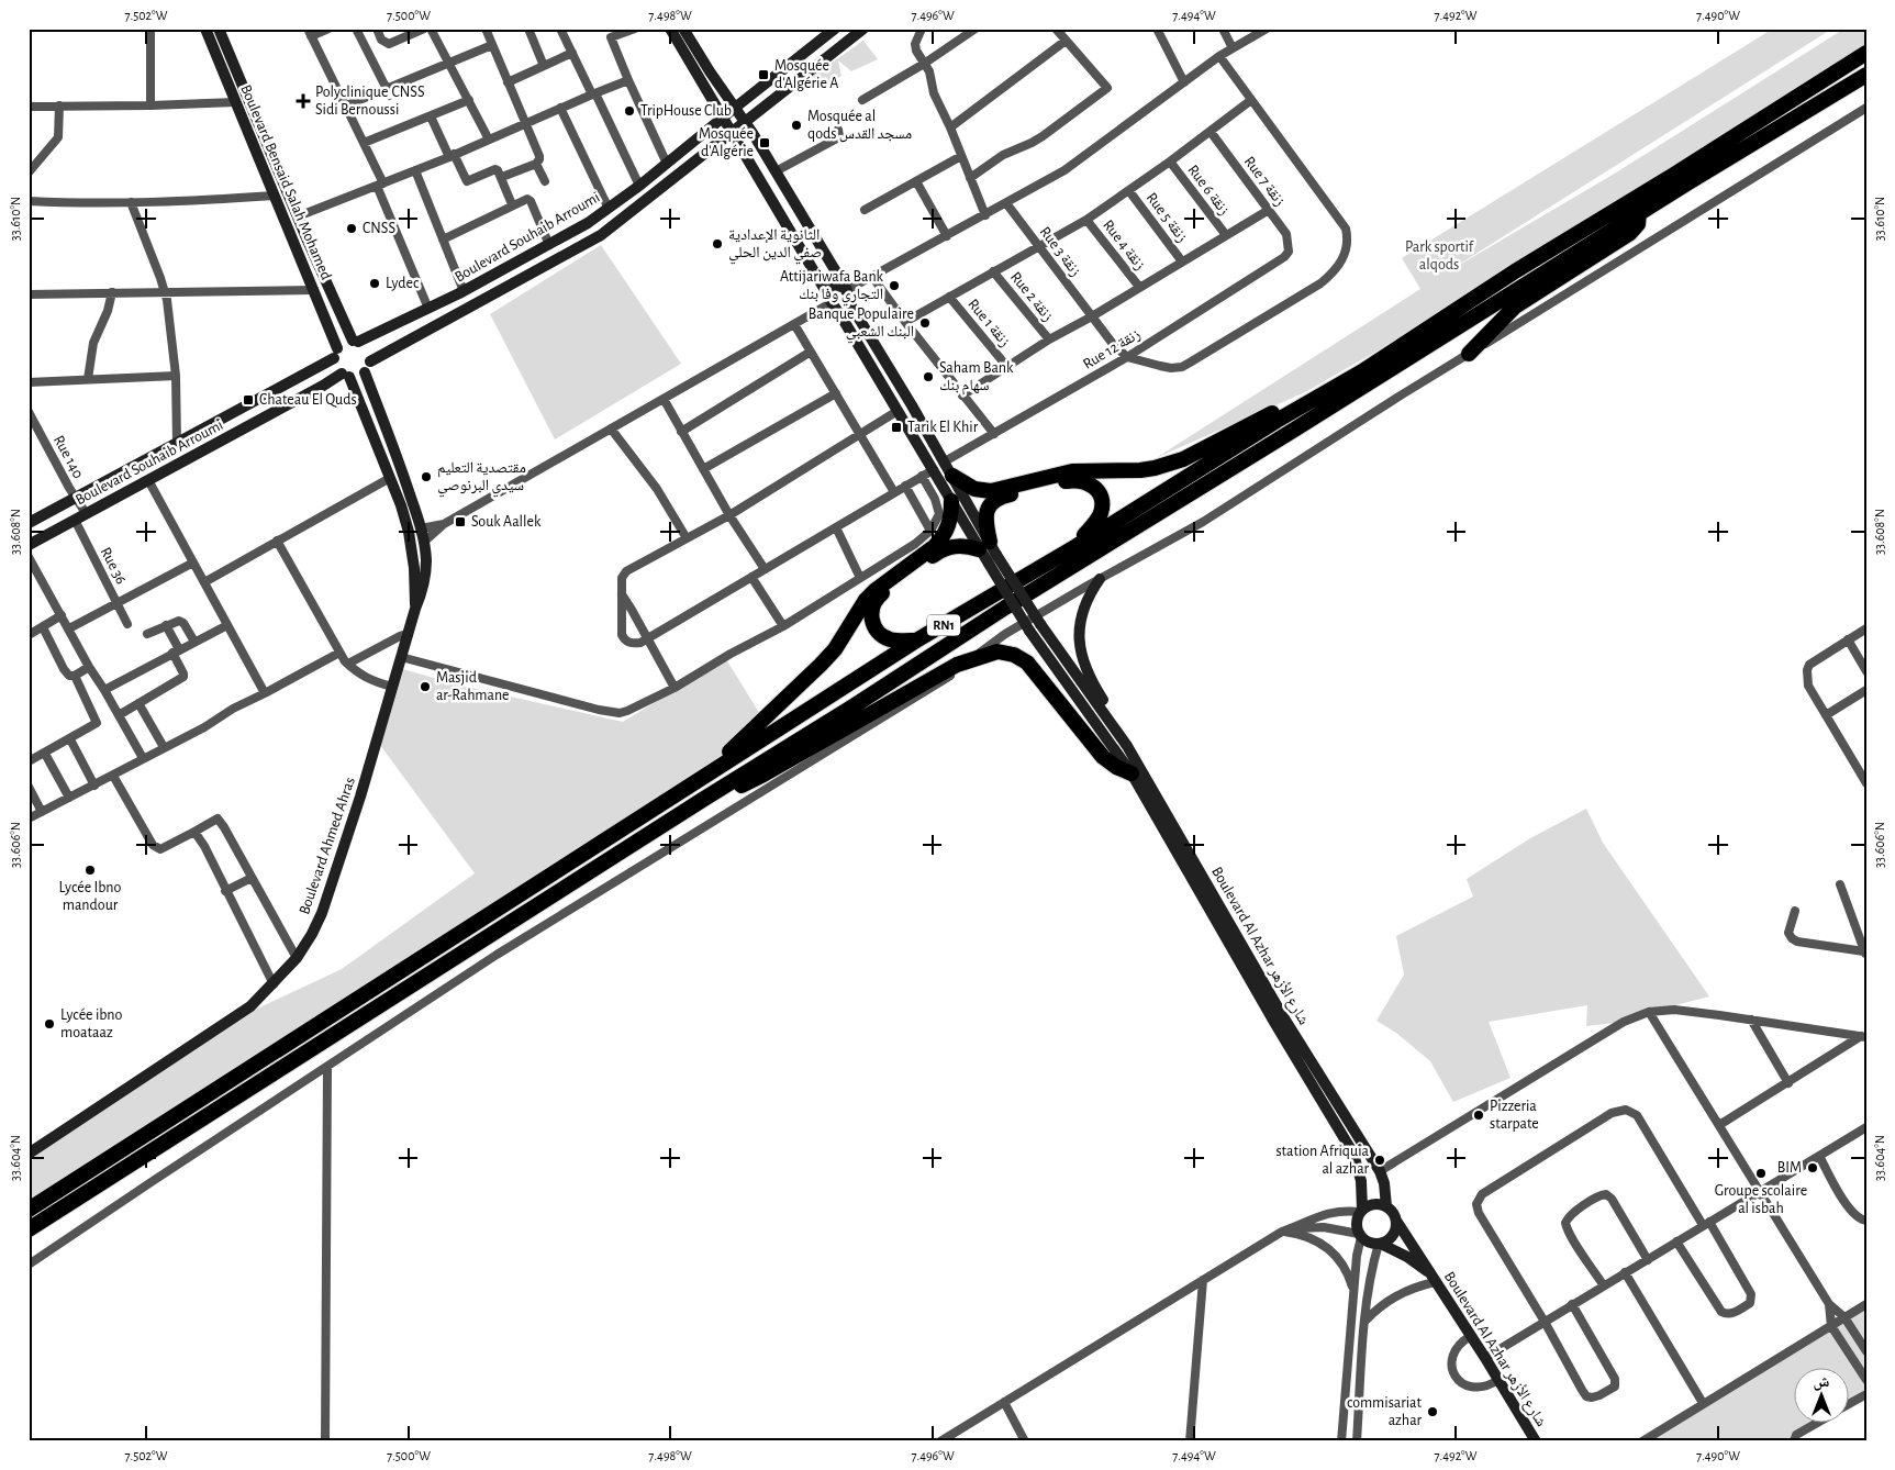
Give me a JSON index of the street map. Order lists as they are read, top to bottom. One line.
{"streets":{"highway":["RN1"],"street":["Rue 7 زنقة","Boulevard Bensaid Salah Mohamed","Rue 6 زنقة","Rue 5 زنقة","Boulevard Souhaib Arroumi","Rue 4 زنقة","Rue 3 زنقة","Rue 2 زنقة","Rue 1 زنقة","Rue 12 زنقة","Rue 140","Rue 36","Boulevard Ahmed Ahras","Boulevard Al Azhar شارع الأزهر"]},"crossings":[["Rue 7 زنقة","Rue 12 زنقة"],["Boulevard Bensaid Salah Mohamed","Boulevard Souhaib Arroumi"],["Boulevard Souhaib Arroumi","Rue 140"],["Boulevard Souhaib Arroumi","Rue 36"],["Rue 3 زنقة","Rue 12 زنقة"]],"parks":["Park sportif alqods"],"places":{"transit":["Mosquée d'Algérie A","Mosquée d'Algérie","Chateau El Quds","Tarik El Khir","Souk Aallek"],"health":["Polyclinique ِCNSS Sidi Bernoussi"],"other":["TripHouse Club","Mosquée al qods مسجد القدس","CNSS","الثانوية الإعدادية صفي الدين الحلي","Lydec","Attijariwafa Bank التجاري وفا بنك","Banque Populaire البنك الشعبي","Saham Bank سهام بنك","مقتصدية التعليم سيدي البرنوصي","Masjid ar-Rahmane","Lycée Ibno mandour","Lycée ibno moataaz","Pizzeria starpate","station Afriquia al azhar","BIM","Groupe scolaire al isbah","commisariat azhar"]},"north":"top","coordinates":["7.502°W","7.500°W","7.498°W","7.496°W","7.494°W","7.492°W","7.490°W","33.610°N","33.608°N","33.606°N","33.604°N"]}
